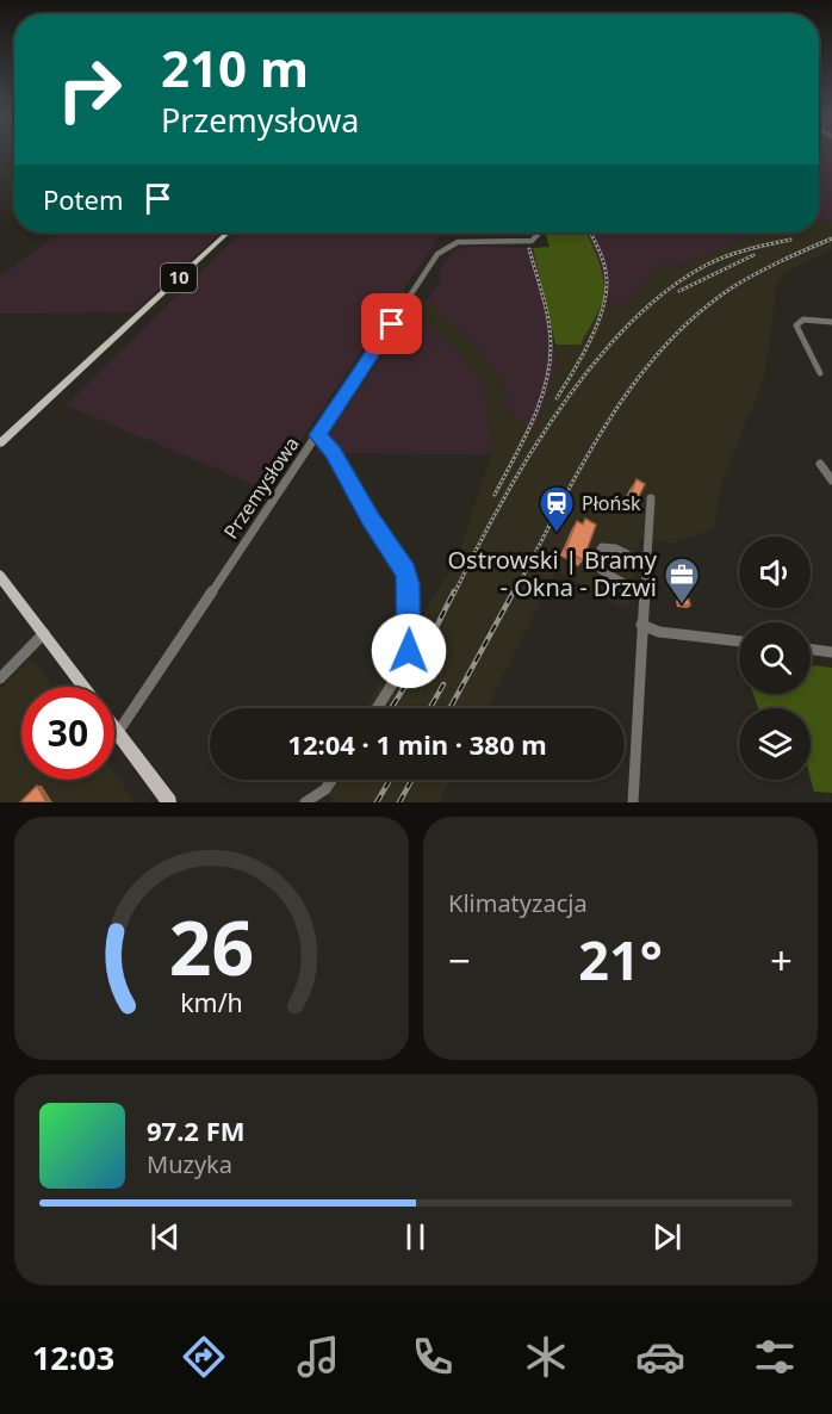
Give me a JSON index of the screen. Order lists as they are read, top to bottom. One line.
{"streets":{"main road":["10"],"street":["Przemysłowa"]},"places":{"station":["Płońsk"],"office":["Ostrowski | Bramy - Okna - Drzwi"]},"page":{"turn":["210 m","Przemysłowa"],"then":"Potem","limit":"30","trip":"12:04 · 1 min · 380 m","tile":"Klimatyzacja","heat":["−","21°","+"],"song":["97.2 FM","Muzyka"],"tabs":"12:03","gauge":["26","km/h"]}}
